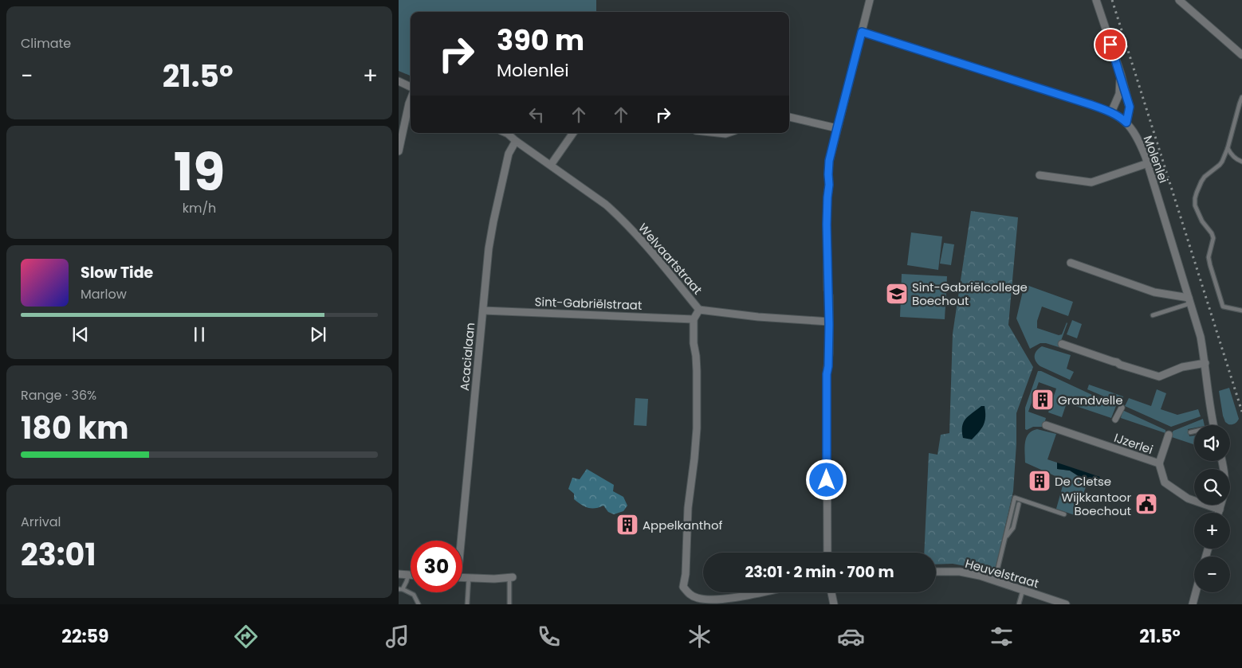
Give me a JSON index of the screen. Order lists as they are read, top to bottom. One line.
{"streets":{"street":["Molenlei","Welvaartstraat","Sint-Gabriëlstraat","Acacialaan","IJzerlei","Heuvelstraat"]},"crossings":[["Welvaartstraat","Sint-Gabriëlstraat"],["Welvaartstraat","Acacialaan"],["Sint-Gabriëlstraat","Acacialaan"]],"places":{"school or university":["Sint-Gabriëlcollege Boechout"],"building":["Grandvelle","De Cletse","Appelkanthof"],"public building":["Wijkkantoor Boechout"]},"page":{"tile":["Climate",["19","km/h"],["Range · 36%","180 km"],["Arrival","23:01"]],"turn":["390 m","Molenlei"],"heat":["−","21.5°","+"],"song":["Slow Tide","Marlow"],"map_buttons":["+","−"],"limit":"30","trip":"23:01 · 2 min · 700 m","tabs":["22:59","21.5°"]}}
